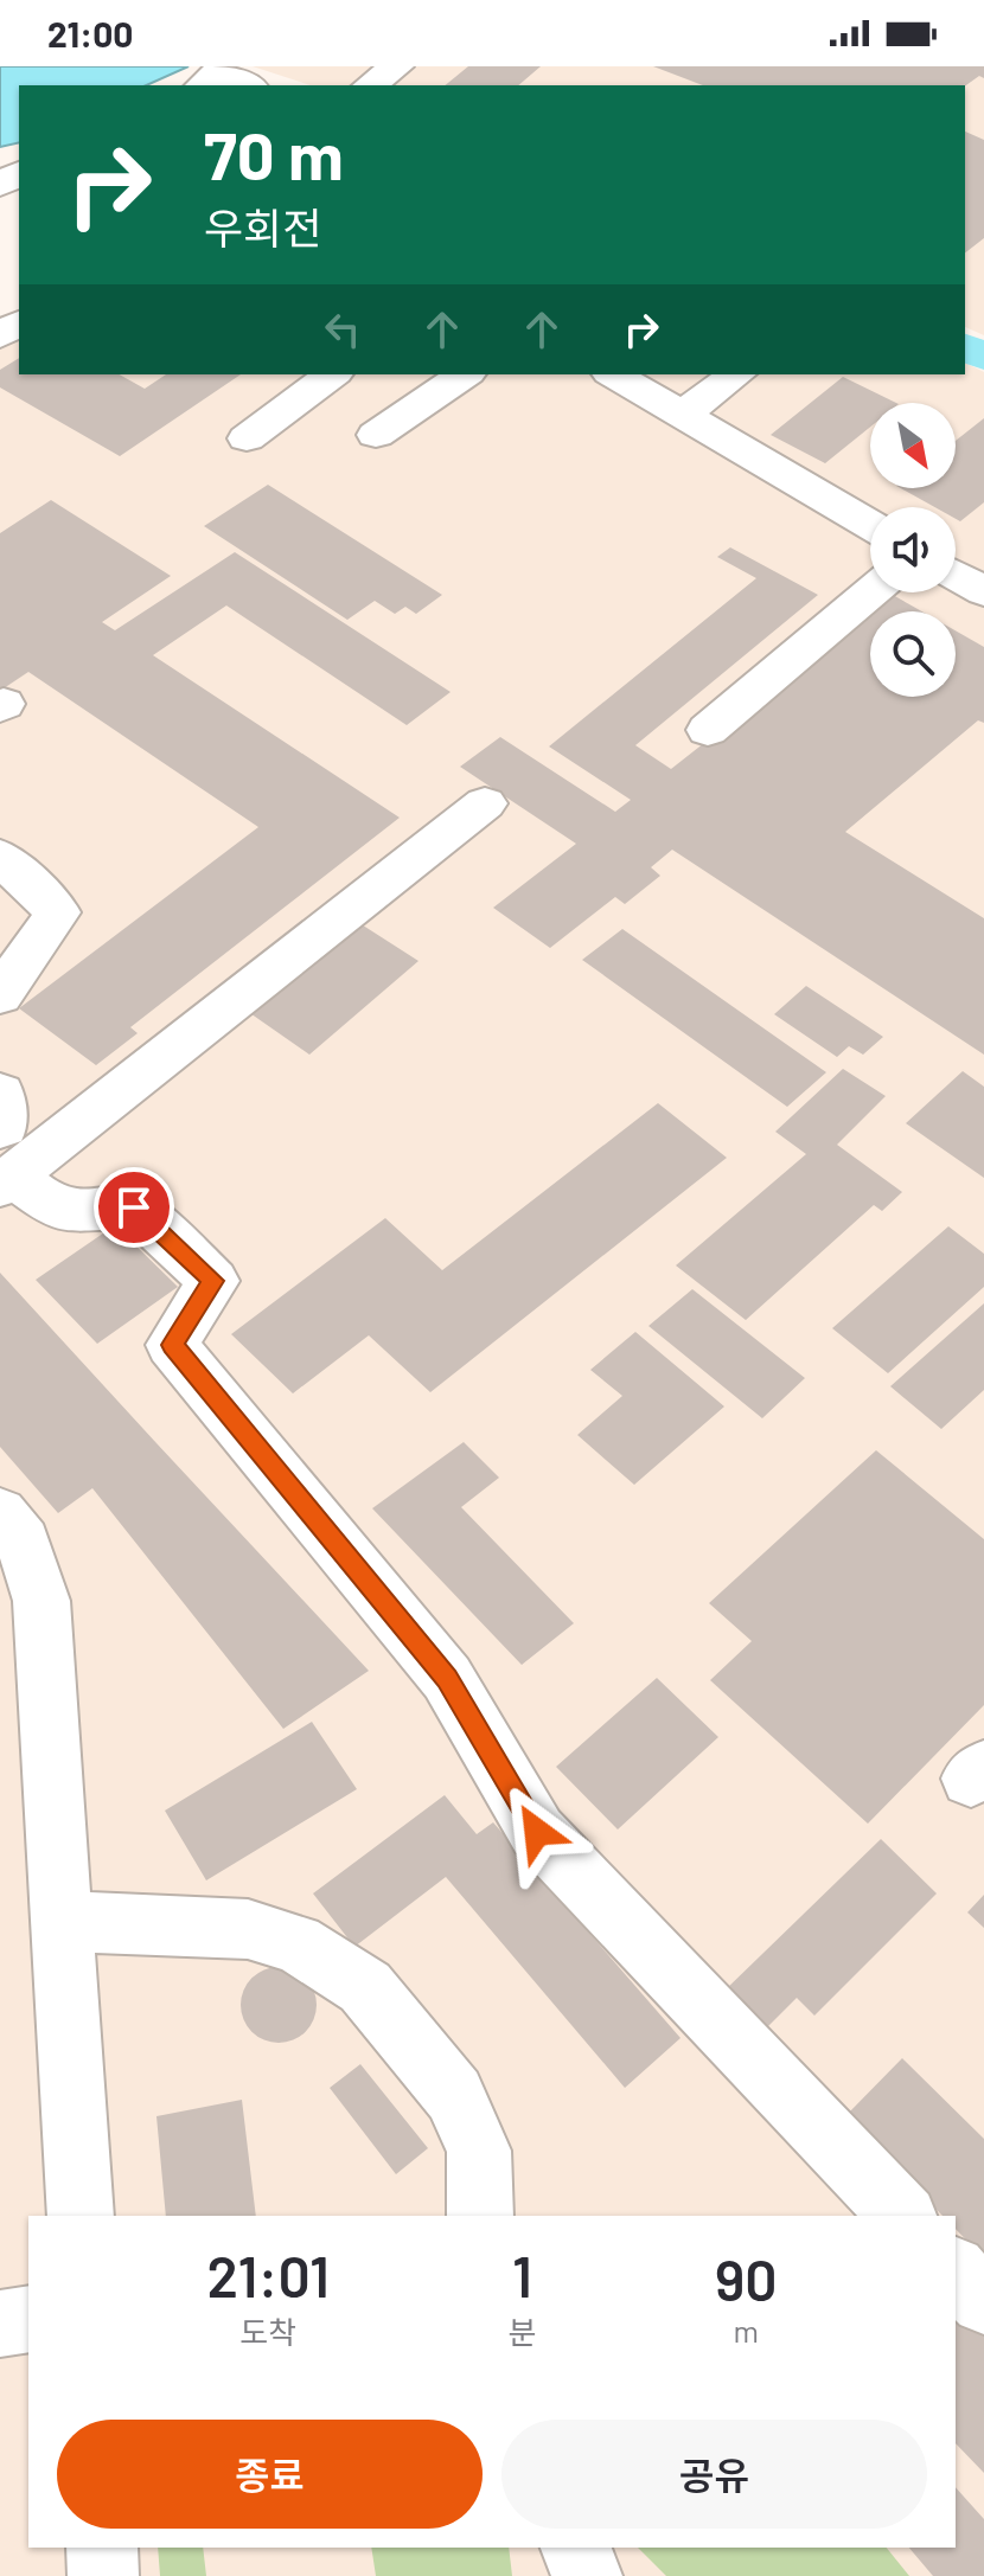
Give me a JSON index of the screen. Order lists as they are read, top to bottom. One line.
{"north":"bottom right","page":{"status":"21:00","turn":["70 m","우회전"],"eta":["21:01","도착","1","분","90","m"],"buttons":["종료","공유"]}}
